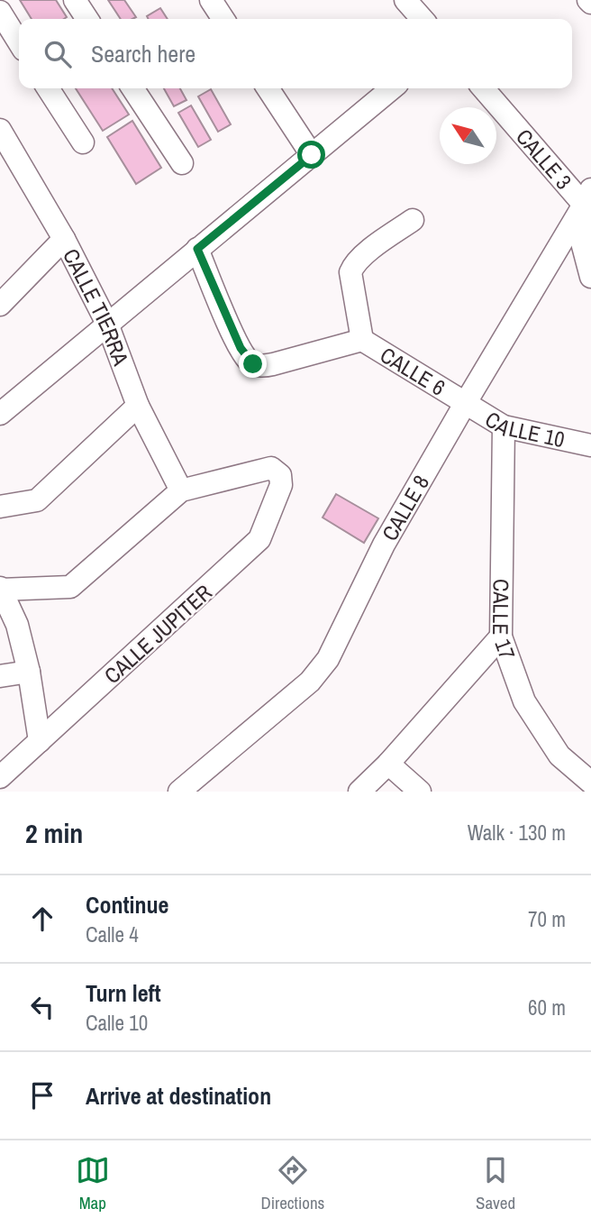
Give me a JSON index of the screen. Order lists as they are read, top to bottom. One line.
{"streets":{"street":["CALLE 3","CALLE TIERRA","CALLE 6","CALLE 10","CALLE 8","CALLE 17","CALLE JUPITER"]},"crossings":[["CALLE 3","CALLE 8"],["CALLE TIERRA","CALLE JUPITER"],["CALLE 6","CALLE 10"],["CALLE 6","CALLE 8"],["CALLE 10","CALLE 8"],["CALLE 10","CALLE 17"]],"north":"top left","page":{"search":"Search here","heading":["2 min","Walk · 130 m"],"list":[["Continue","Calle 4","70 m"],["Turn left","Calle 10","60 m"],"Arrive at destination"],"nav":["Map","Directions","Saved"]}}
